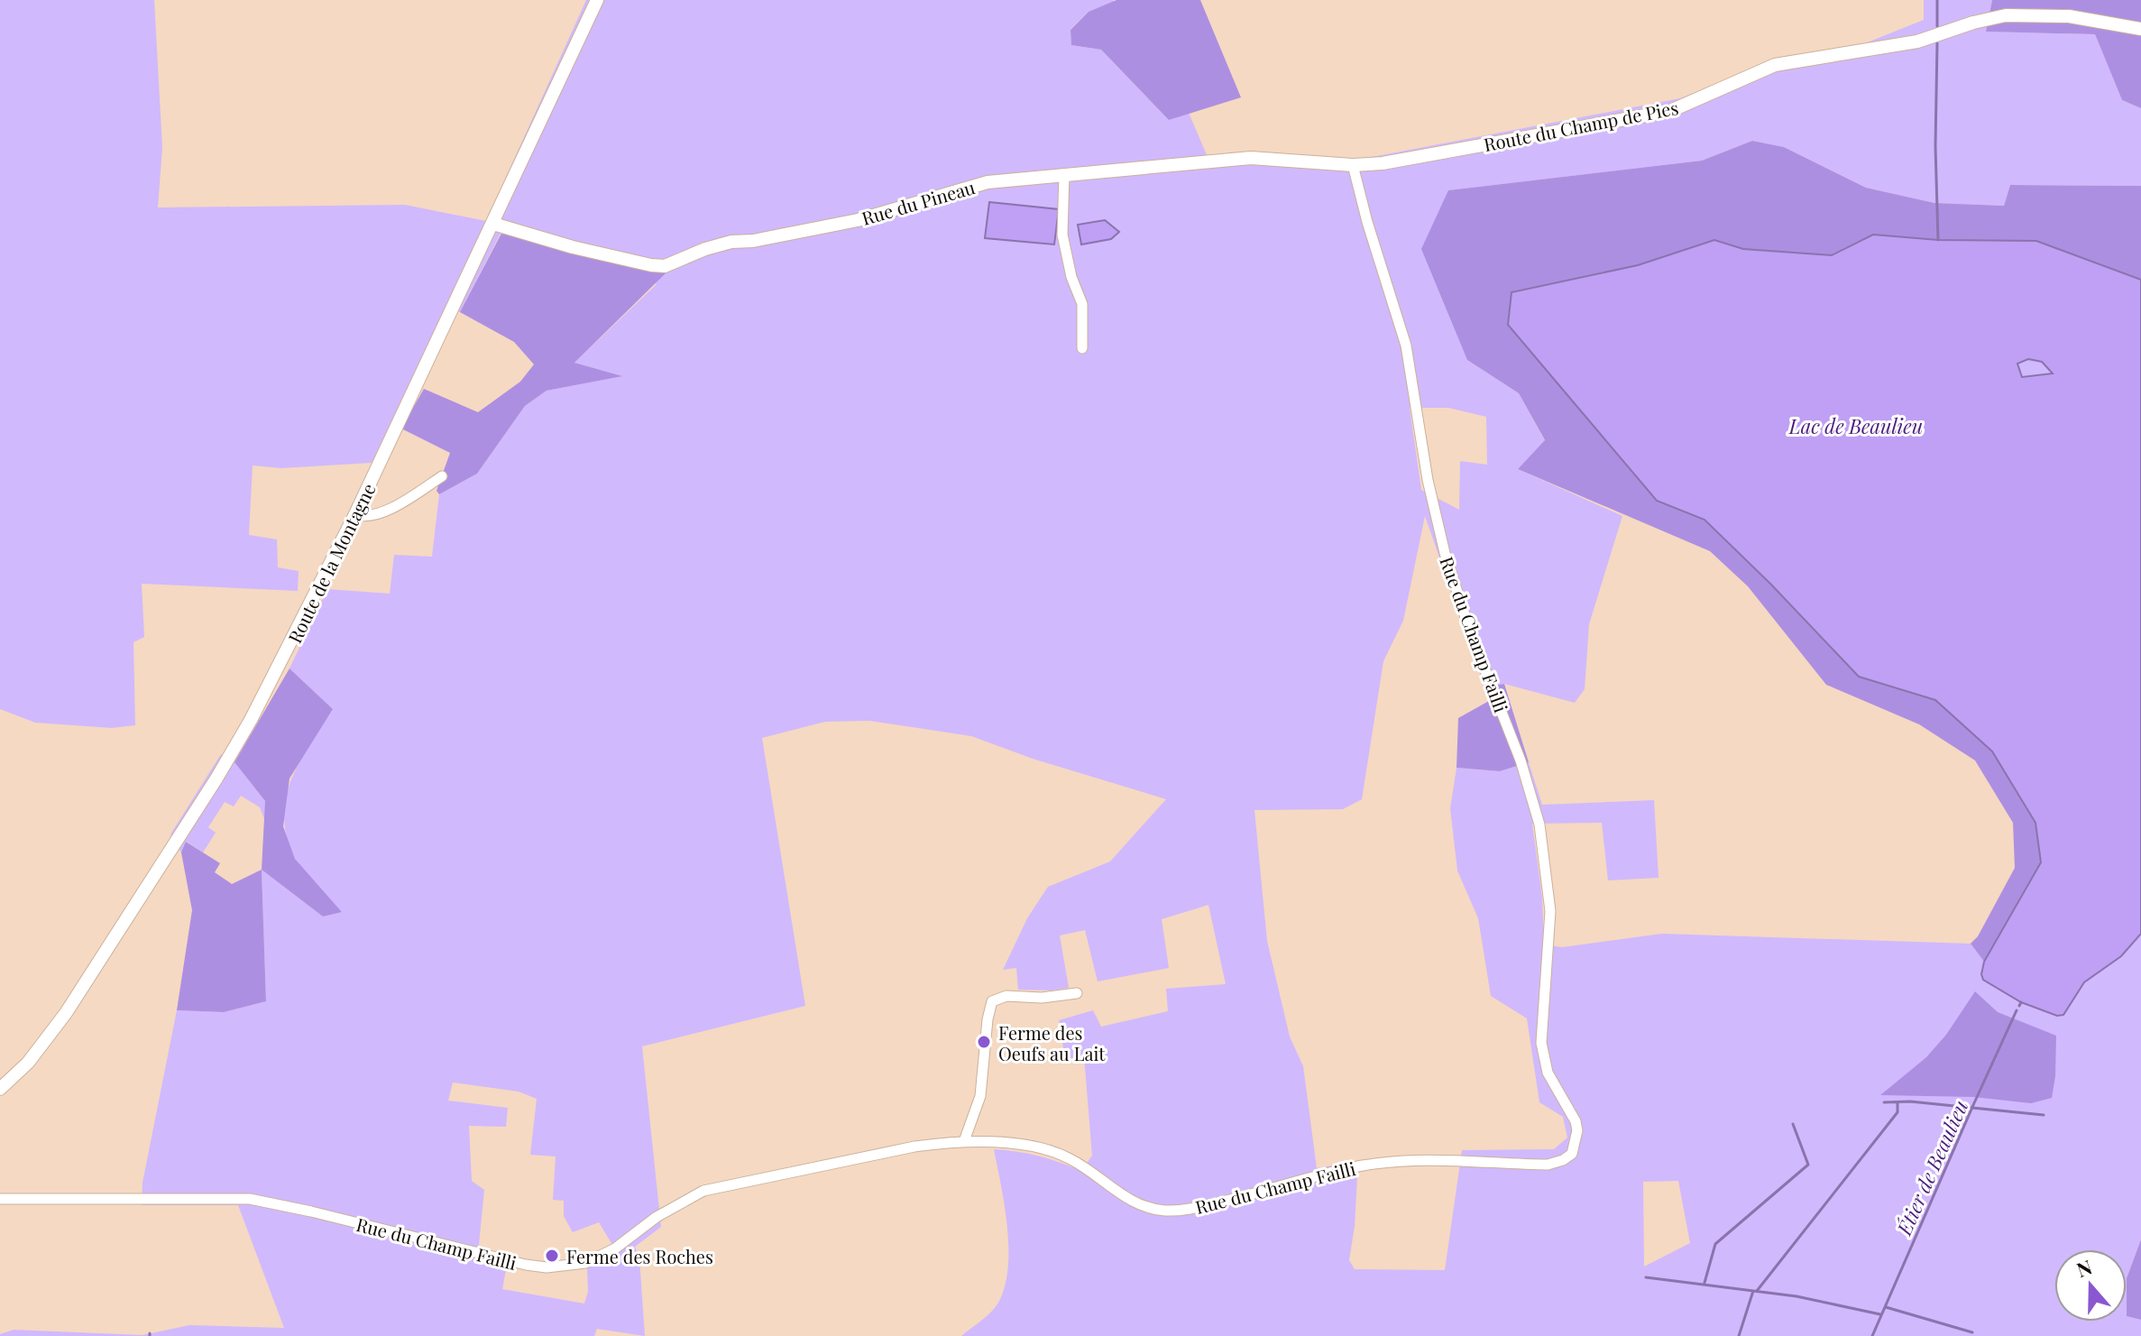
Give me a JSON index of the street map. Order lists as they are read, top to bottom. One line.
{"streets":{"street":["Route du Champ de Pies","Rue du Pineau","Route de la Montagne","Rue du Champ Failli"]},"crossings":[["Route du Champ de Pies","Rue du Pineau"],["Route du Champ de Pies","Rue du Champ Failli"],["Rue du Pineau","Route de la Montagne"],["Rue du Pineau","Rue du Champ Failli"]],"water":["Lac de Beaulieu","Étier de Beaulieu"],"places":["Ferme des Oeufs au Lait","Ferme des Roches"],"north":"top"}
